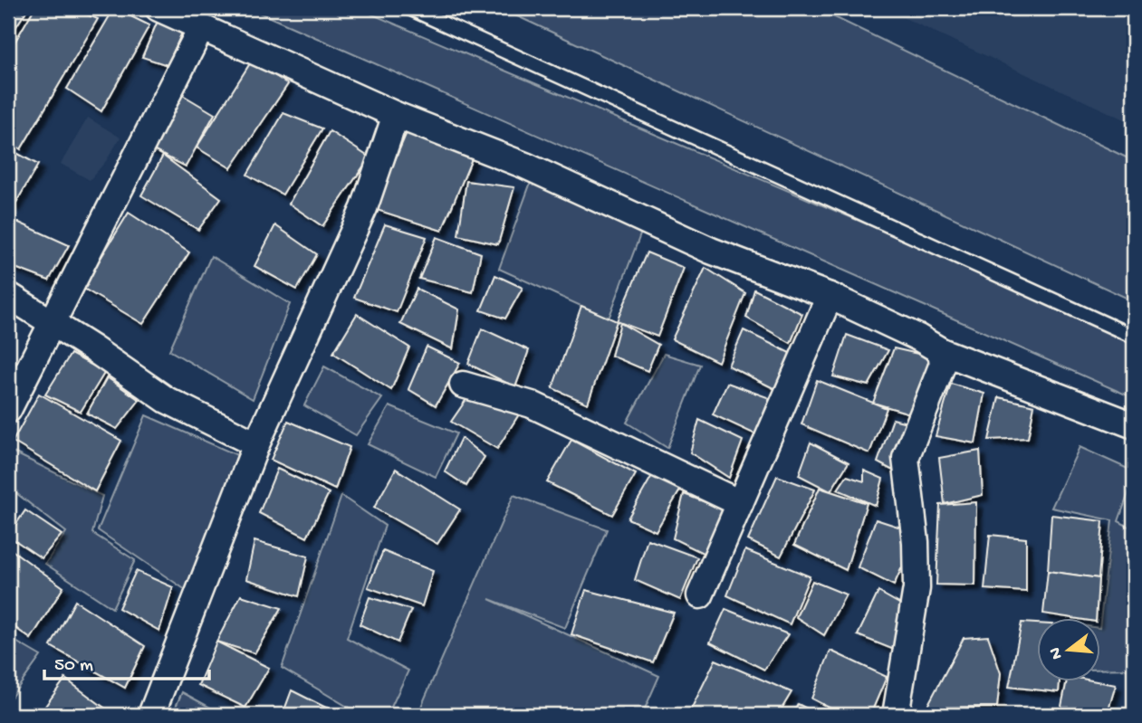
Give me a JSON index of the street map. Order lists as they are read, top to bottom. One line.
{"scale_bar":"50 m","north":"left"}
